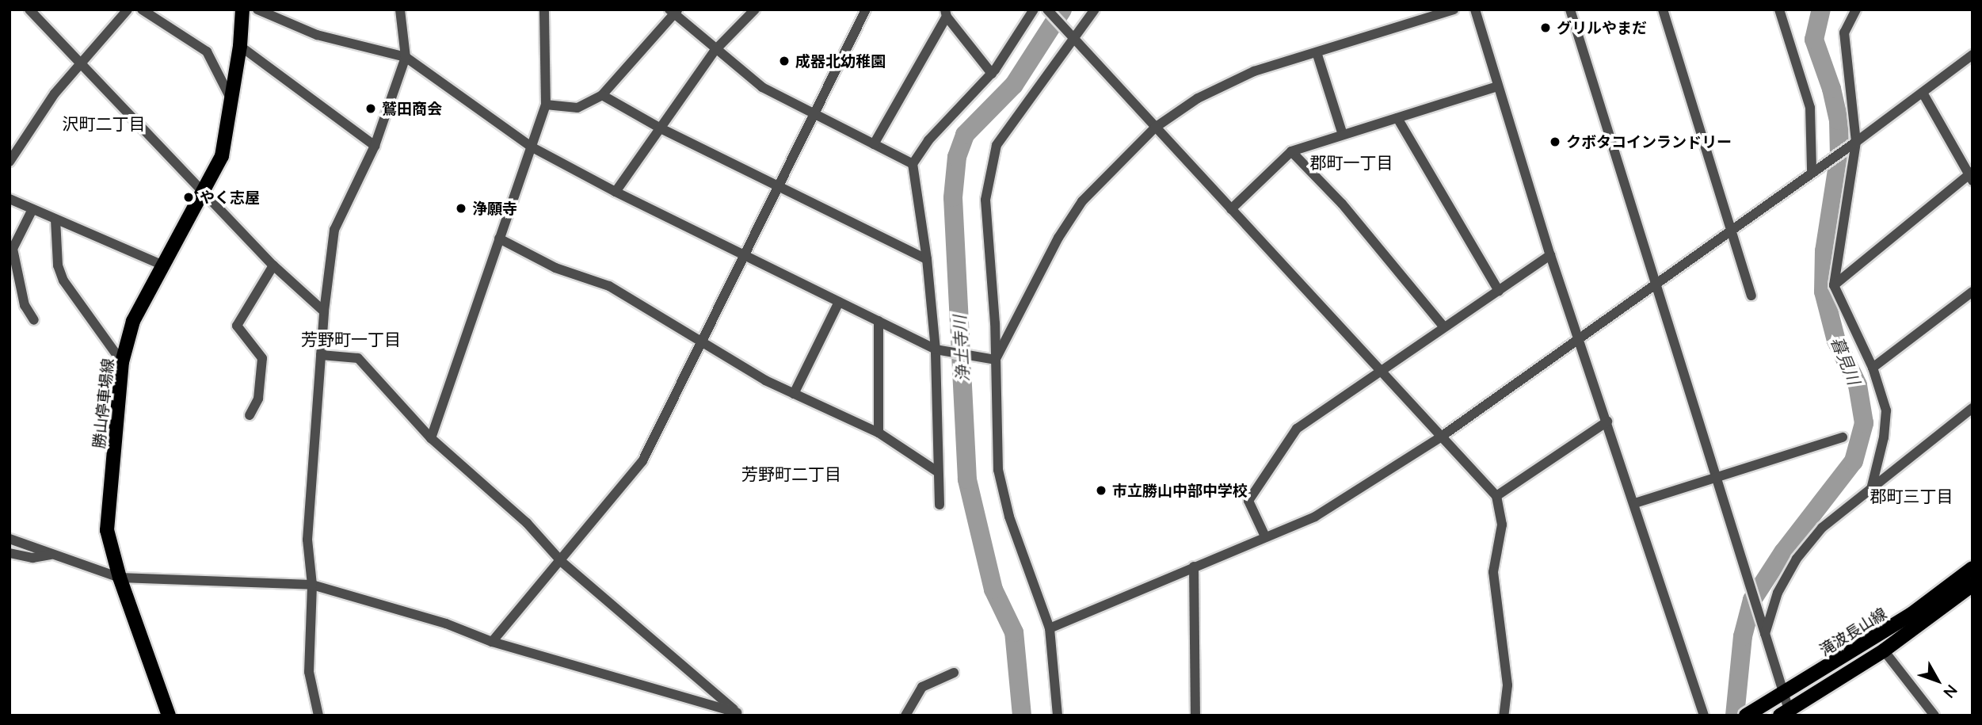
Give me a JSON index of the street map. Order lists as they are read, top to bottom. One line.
{"streets":{"main road":["勝山停車場線","滝波長山線"]},"districts":["沢町二丁目","郡町一丁目","芳野町一丁目","芳野町二丁目","郡町三丁目"],"water":["浄土寺川","暮見川"],"places":["グリルやまだ","成器北幼稚園","鷲田商会","クボタコインランドリー","やく志屋","浄願寺","市立勝山中部中学校"],"north":"bottom right"}
